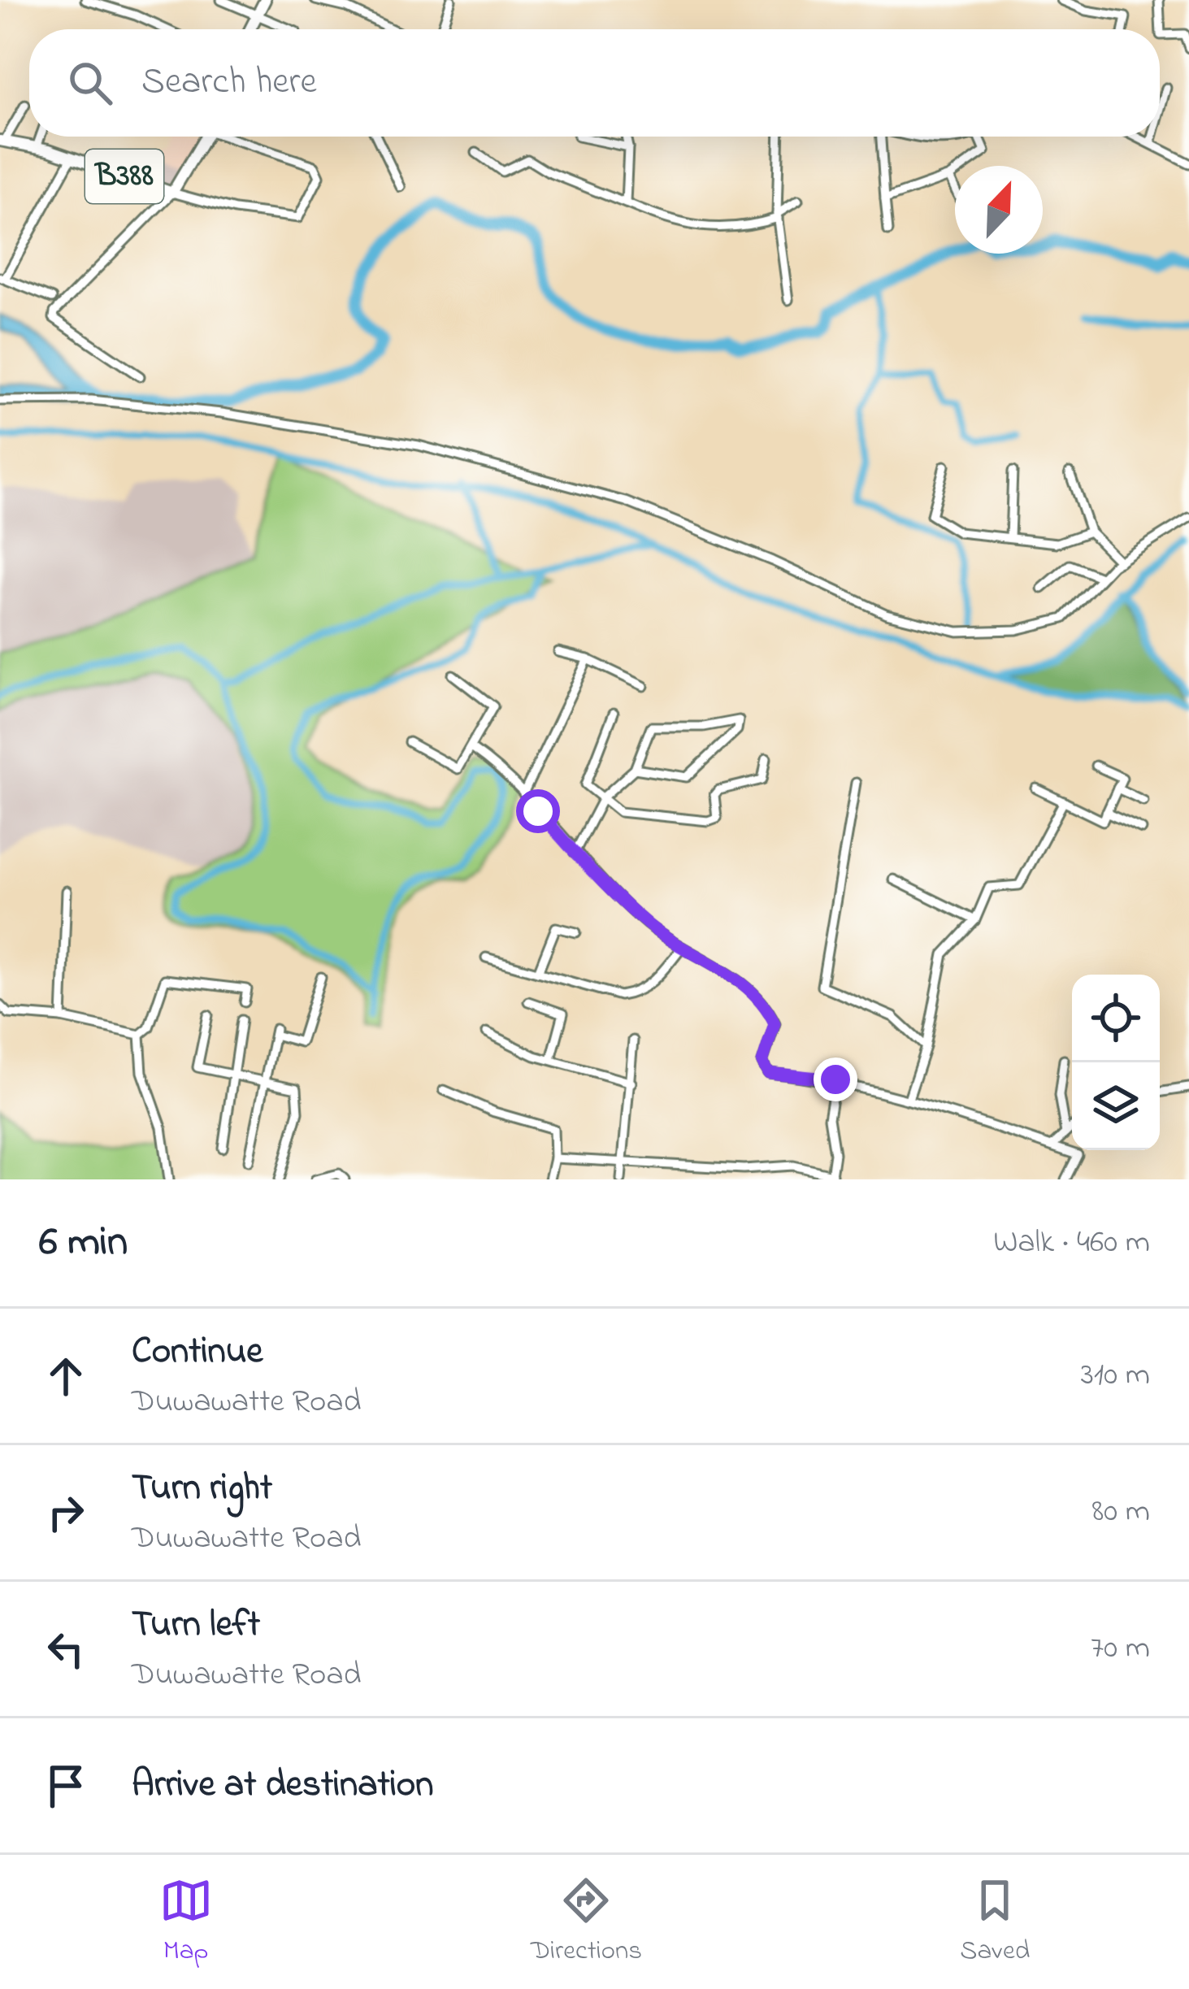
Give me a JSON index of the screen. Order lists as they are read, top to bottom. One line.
{"streets":{"main road":["B388"]},"north":"top right","page":{"search":"Search here","heading":["6 min","Walk · 460 m"],"list":[["Continue","Duwawatte Road","310 m"],["Turn right","Duwawatte Road","80 m"],["Turn left","Duwawatte Road","70 m"],"Arrive at destination"],"nav":["Map","Directions","Saved"]}}
